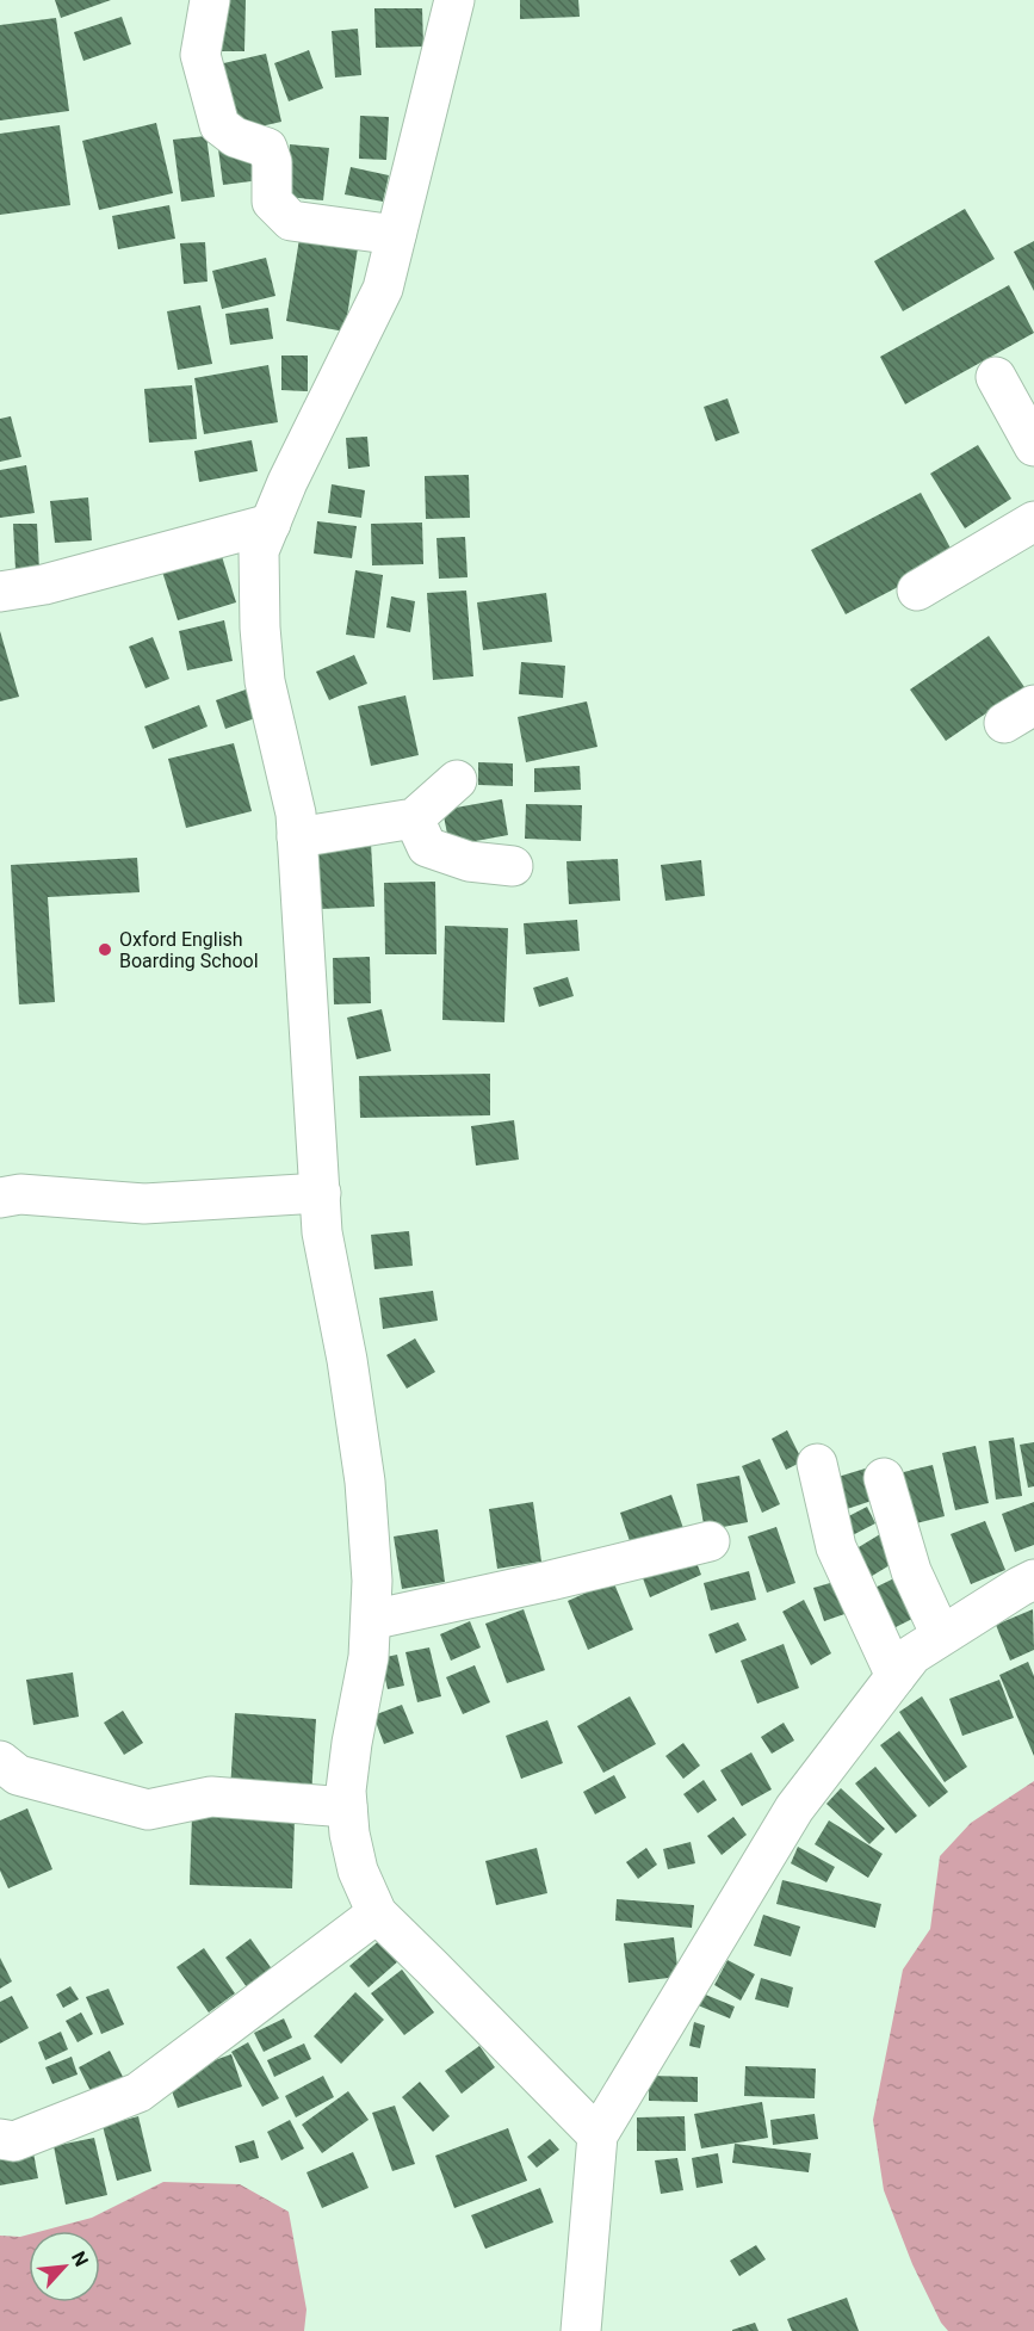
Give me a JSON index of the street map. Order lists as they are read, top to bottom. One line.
{"places":["Oxford English Boarding School"],"north":"top right"}
